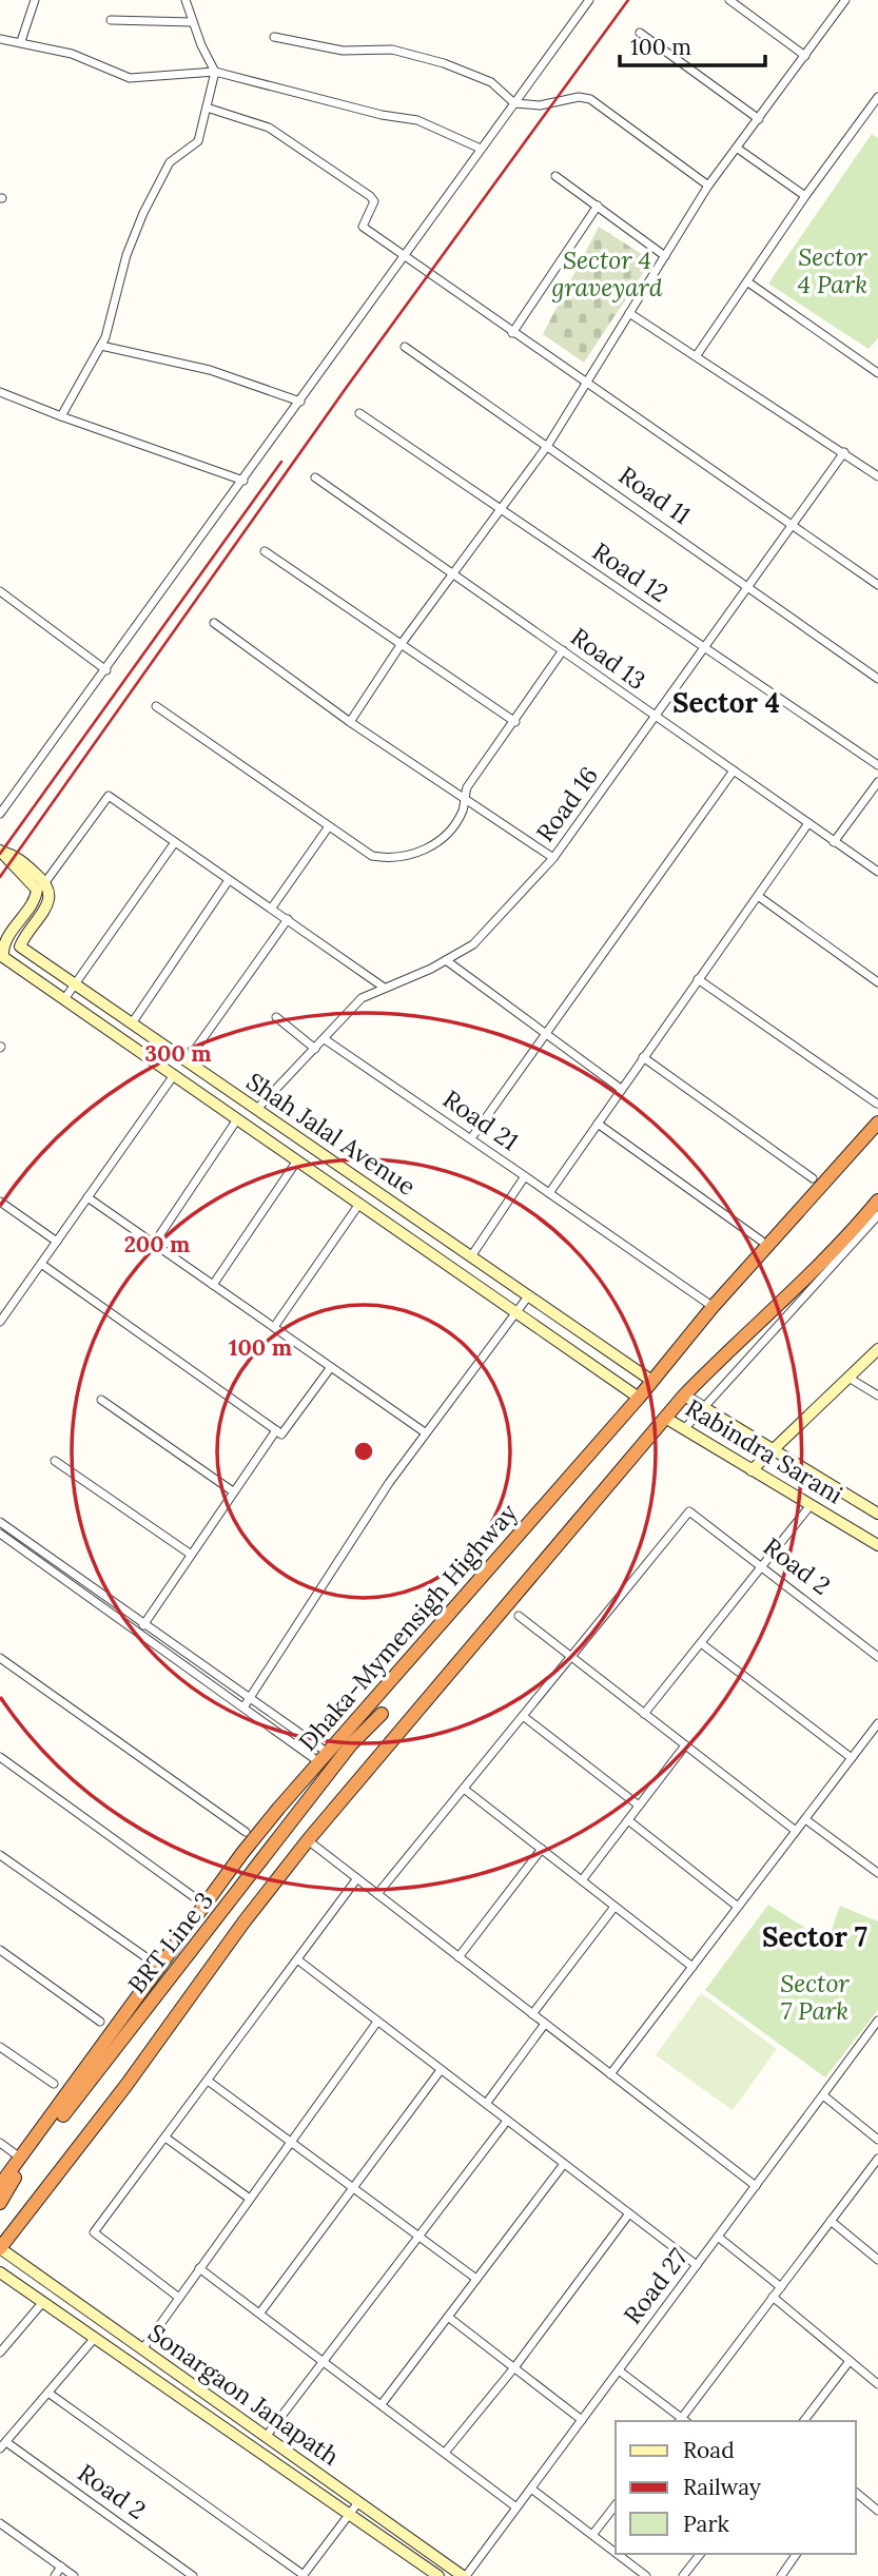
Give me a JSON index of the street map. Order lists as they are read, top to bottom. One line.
{"streets":{"highway":["Dhaka-Mymensigh Highway","BRT Line 3"],"main road":["Shah Jalal Avenue","Rabindra Sarani","Sonargaon Janapath"],"street":["Road 11","Road 12","Road 13","Road 16","Road 21","Road 2","Road 27"]},"crossings":[["Road 11","Road 16"],["Road 12","Road 16"],["Road 13","Road 16"],["Road 16","Road 21"],["Road 16","Shah Jalal Avenue"],["Road 21","Shah Jalal Avenue"],["Shah Jalal Avenue","Dhaka-Mymensigh Highway"],["Road 27","Sonargaon Janapath"]],"districts":["Sector 4","Sector 7"],"parks":["Sector 4 Park","Sector 4 graveyard","Sector 7 Park"],"legend":["Road","Railway","Park"],"scale_bar":"100 m","rings":["300 m","200 m","100 m"]}
